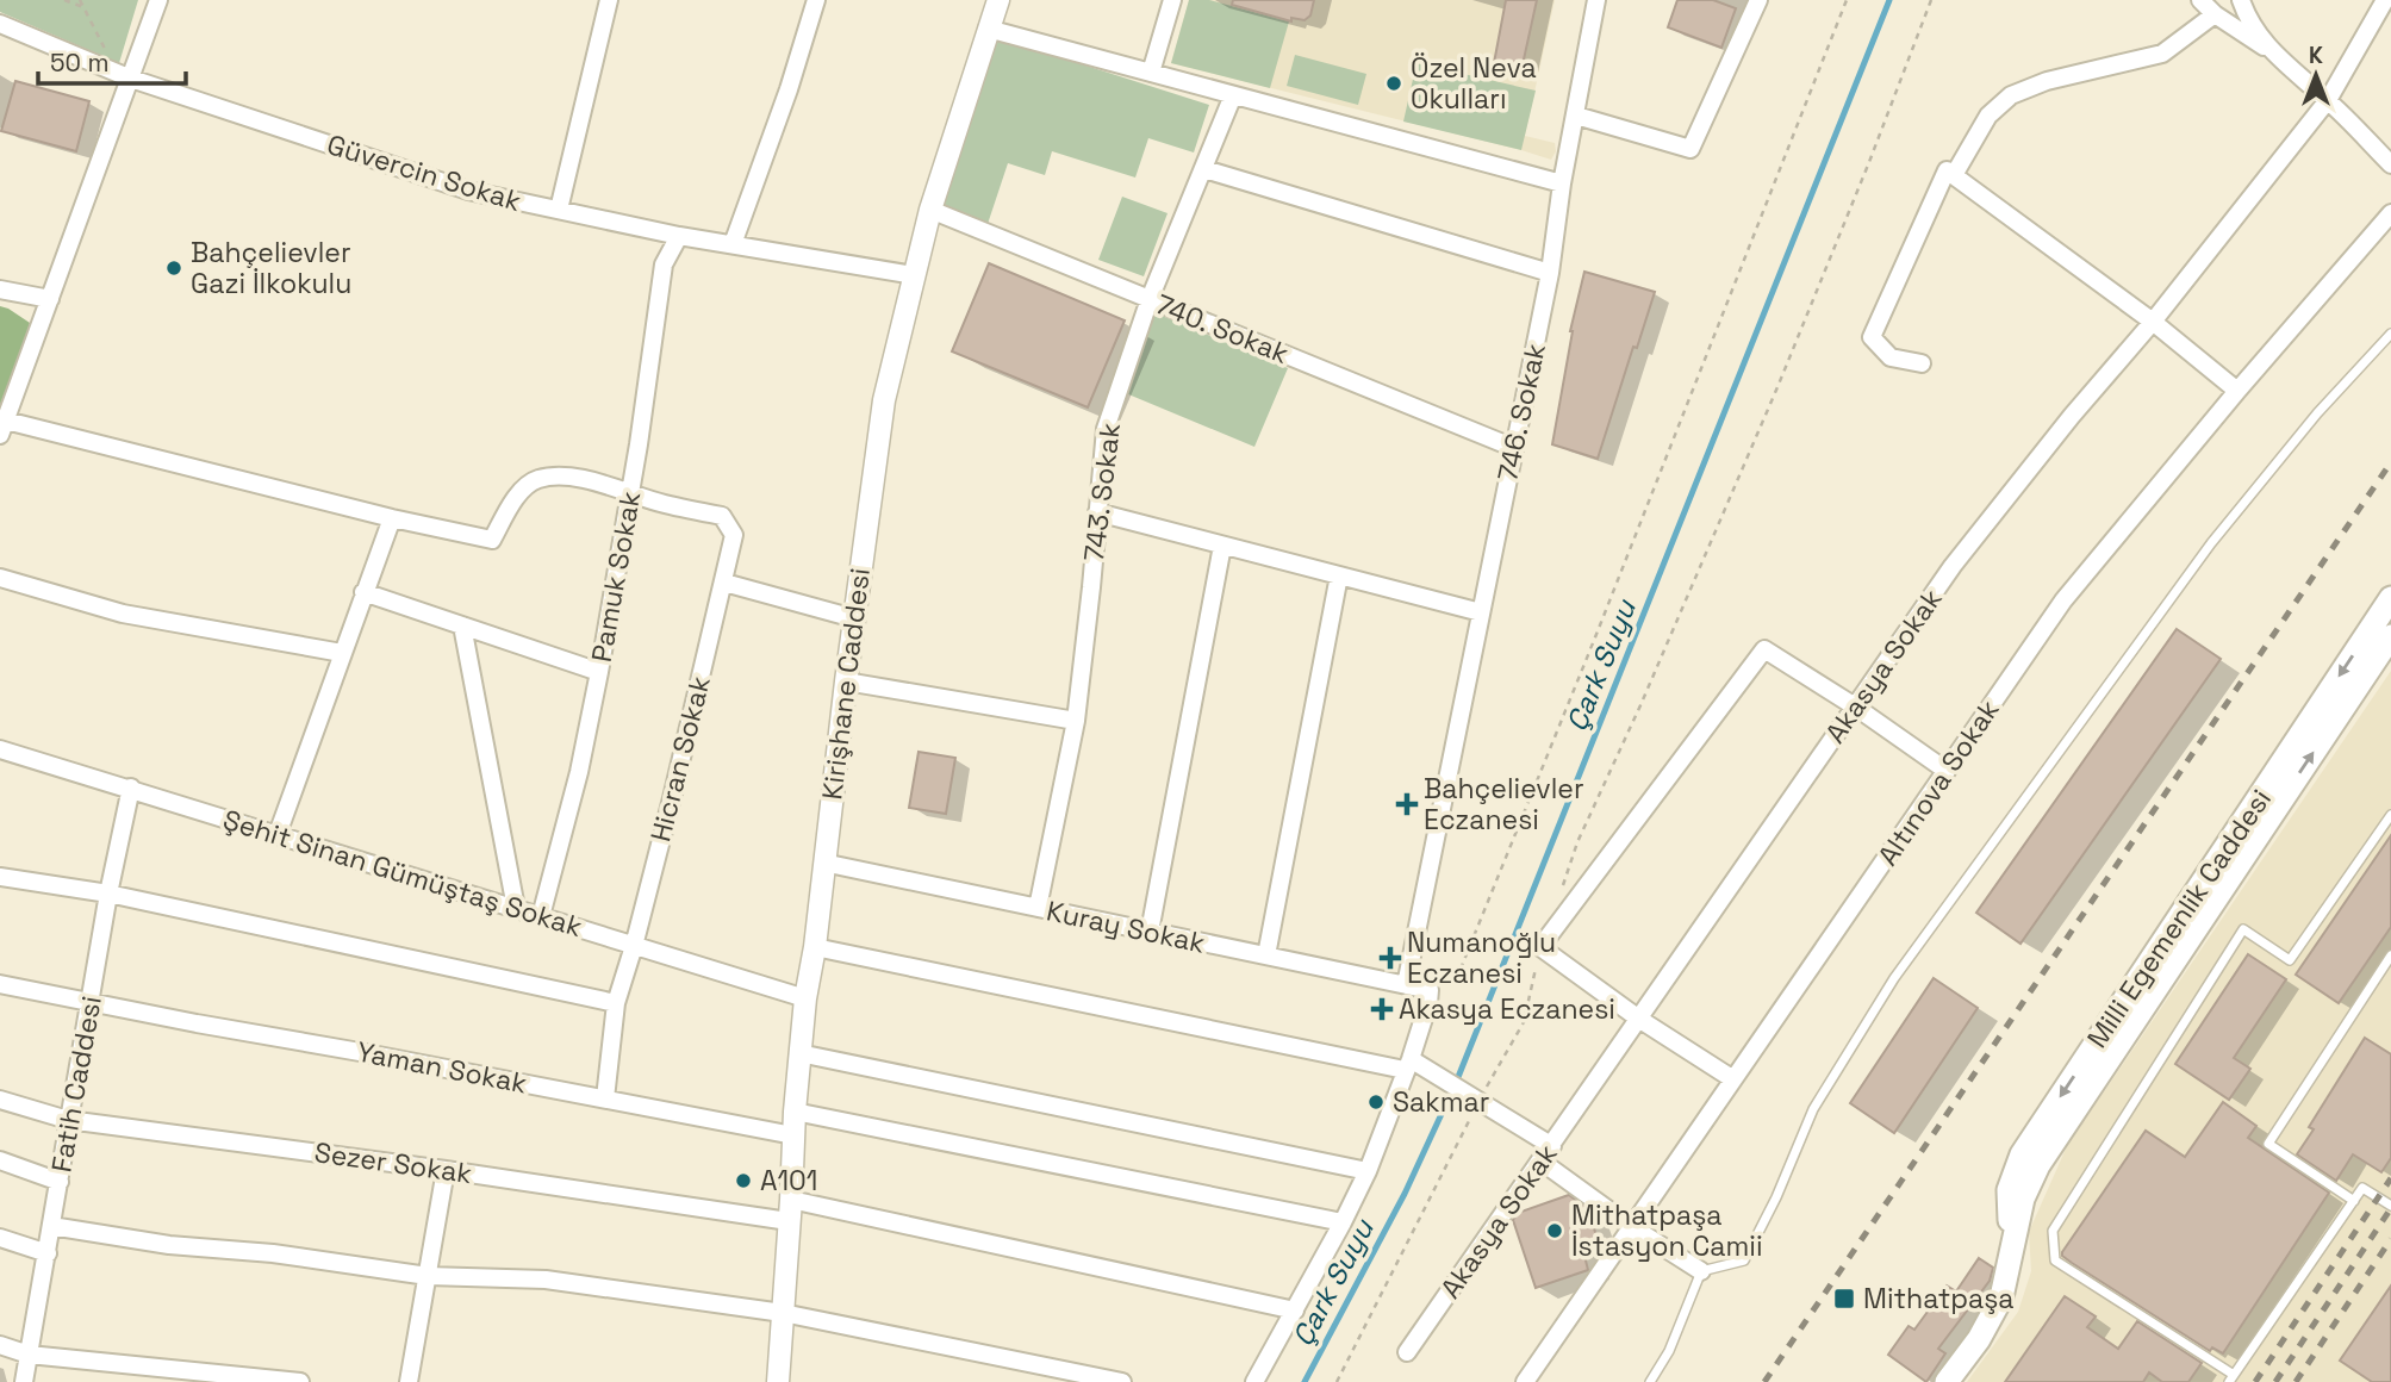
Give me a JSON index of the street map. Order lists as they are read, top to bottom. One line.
{"streets":{"main road":["Milli Egemenlik Caddesi"],"street":["Güvercin Sokak","740. Sokak","746. Sokak","743. Sokak","Pamuk Sokak","Akasya Sokak","Kirişhane Caddesi","Hicran Sokak","Altınova Sokak","Şehit Sinan Gümüştaş Sokak","Kuray Sokak","Yaman Sokak","Fatih Caddesi","Sezer Sokak"]},"crossings":[["Güvercin Sokak","Pamuk Sokak"],["Güvercin Sokak","Kirişhane Caddesi"],["740. Sokak","746. Sokak"],["740. Sokak","743. Sokak"],["740. Sokak","Kirişhane Caddesi"],["746. Sokak","Kuray Sokak"],["743. Sokak","Kuray Sokak"],["Pamuk Sokak","Hicran Sokak"],["Pamuk Sokak","Şehit Sinan Gümüştaş Sokak"],["Kirişhane Caddesi","Şehit Sinan Gümüştaş Sokak"],["Kirişhane Caddesi","Kuray Sokak"],["Kirişhane Caddesi","Yaman Sokak"],["Kirişhane Caddesi","Sezer Sokak"],["Hicran Sokak","Şehit Sinan Gümüştaş Sokak"],["Hicran Sokak","Yaman Sokak"],["Şehit Sinan Gümüştaş Sokak","Fatih Caddesi"],["Yaman Sokak","Fatih Caddesi"],["Fatih Caddesi","Sezer Sokak"]],"water":["Çark Suyu"],"places":{"other":["Özel Neva Okulları","Bahçelievler Gazi İlkokulu","Sakmar","A101","Mithatpaşa İstasyon Camii"],"health":["Bahçelievler Eczanesi","Numanoğlu Eczanesi","Akasya Eczanesi"],"transit":["Mithatpaşa"]},"scale_bar":"50 m","north":"top"}
